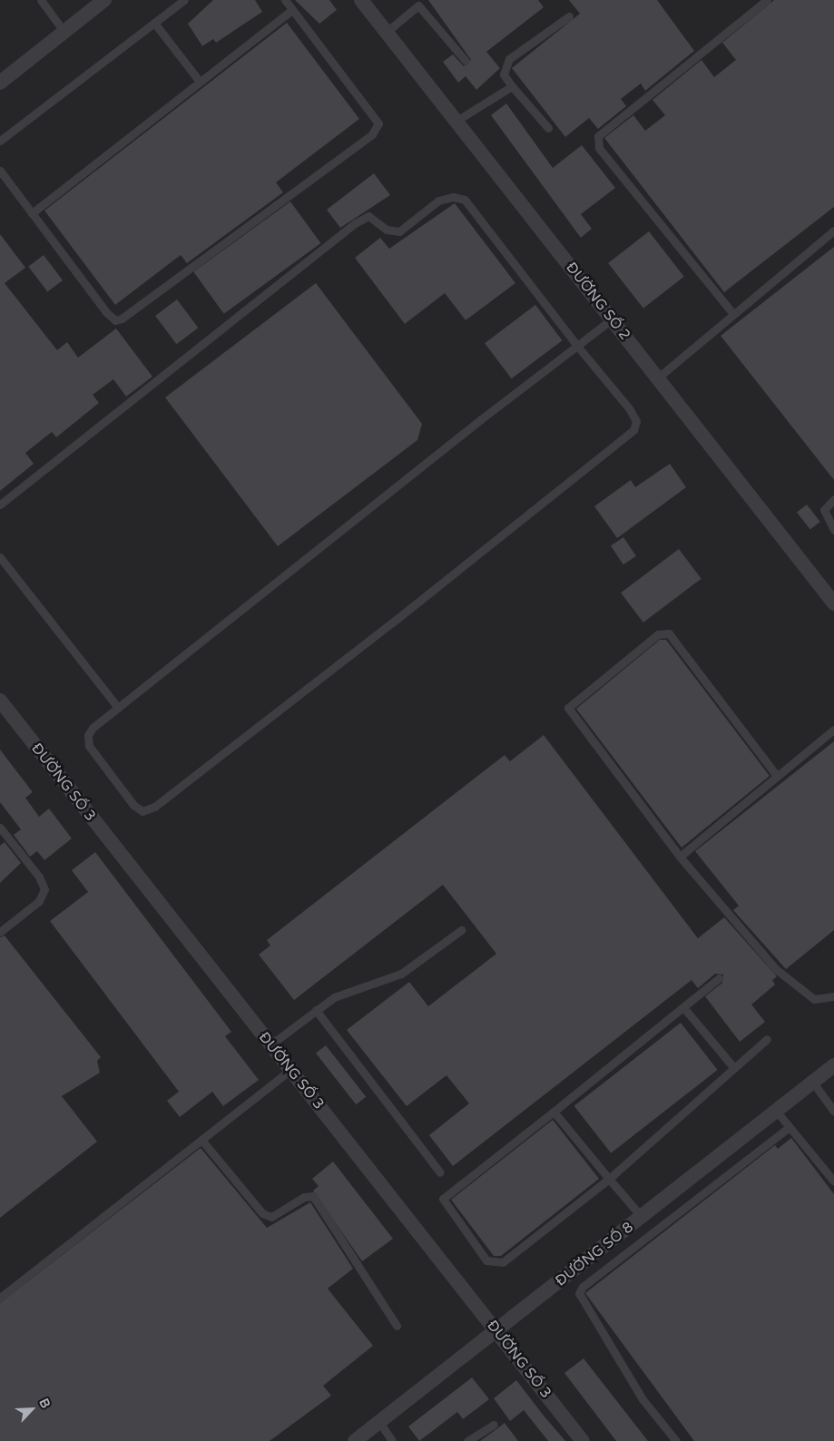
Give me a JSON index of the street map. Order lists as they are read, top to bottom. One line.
{"streets":{"street":["ĐƯỜNG SỐ 2","ĐƯỜNG SỐ 3","ĐƯỜNG SỐ 8"]},"crossings":[["ĐƯỜNG SỐ 3","ĐƯỜNG SỐ 8"]],"north":"top right"}
